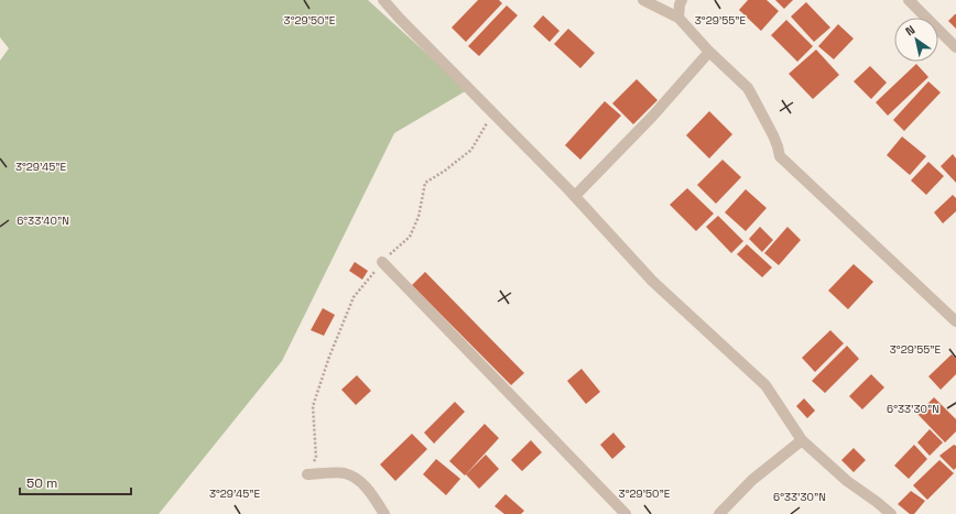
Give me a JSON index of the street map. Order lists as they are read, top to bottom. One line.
{"scale_bar":"50 m","north":"top left","coordinates":["3°29'50\"E","3°29'55\"E","3°29'45\"E","6°33'40\"N","6°33'30\"N"]}
